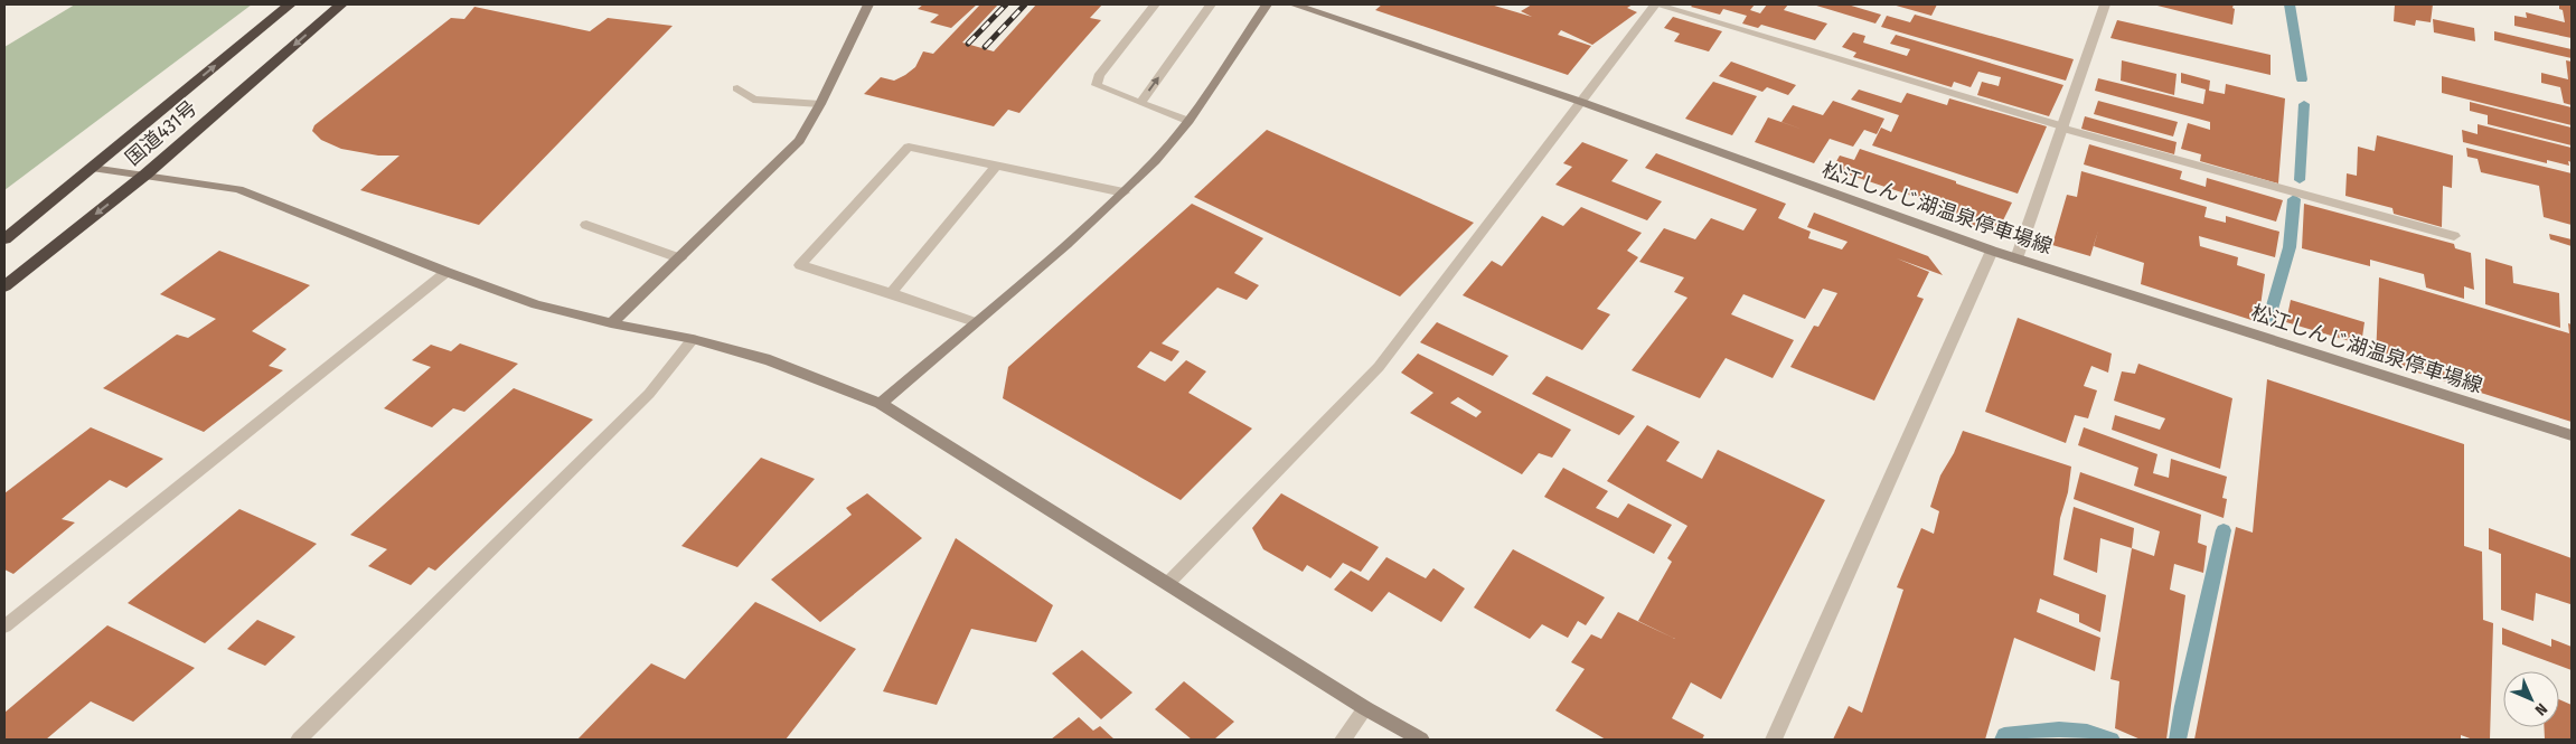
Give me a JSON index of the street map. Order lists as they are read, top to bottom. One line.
{"streets":{"highway":["国道431号"],"street":["松江しんじ湖温泉停車場線"]},"north":"bottom right"}
